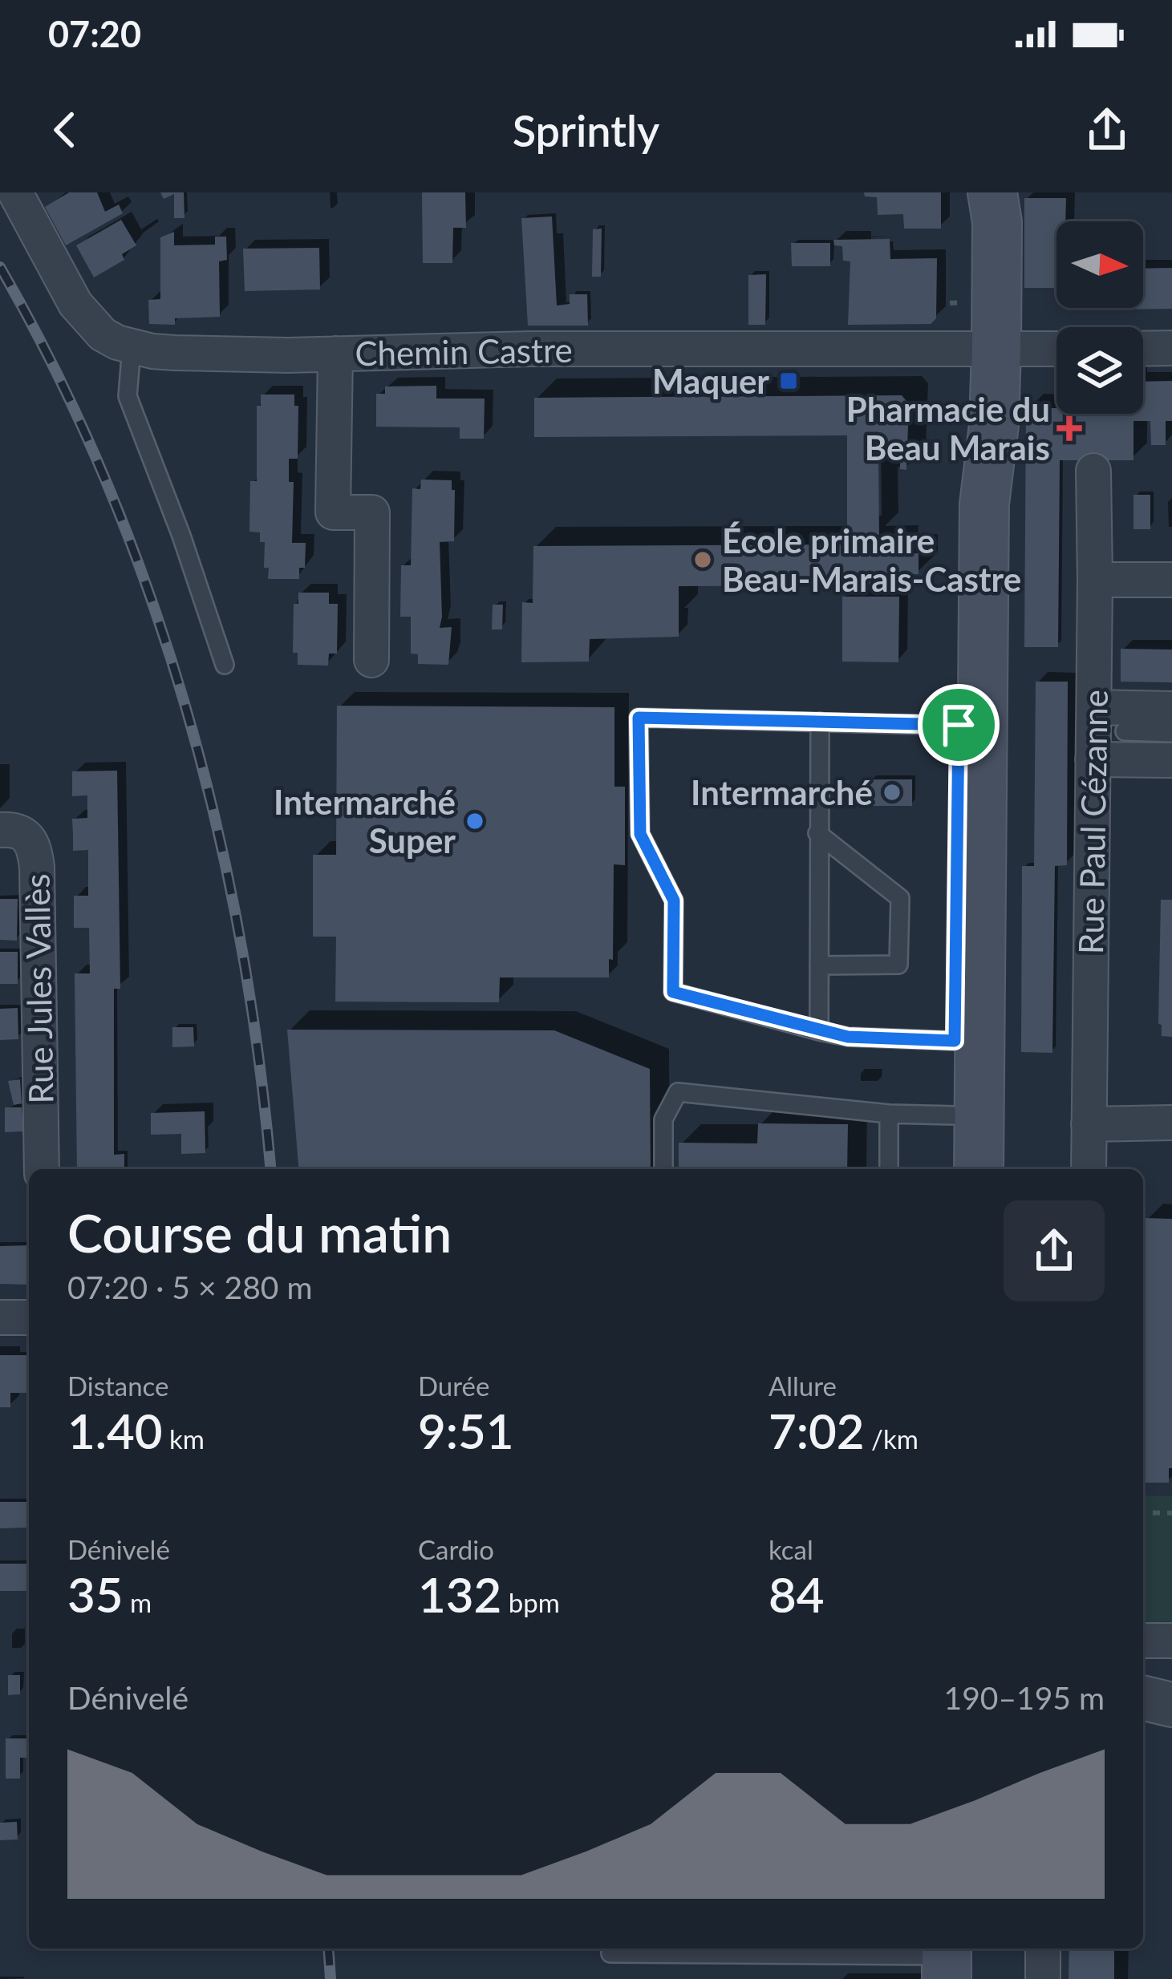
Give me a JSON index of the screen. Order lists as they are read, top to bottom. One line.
{"streets":{"street":["Chemin Castre","Rue Paul Cézanne","Rue Jules Vallès"]},"places":{"transit":["Maquer"],"health":["Pharmacie du Beau Marais"],"other":["École primaire Beau-Marais-Castre","Intermarché","Intermarché Super"]},"north":"right","page":{"status":"07:20","header":"Sprintly","heading":["Course du matin","07:20 · 5 × 280 m"],"stats":[["Distance","1.40 km"],["Durée","9:51"],["Allure","7:02 /km"],["Dénivelé","35 m"],["Cardio","132 bpm"],["kcal","84"]],"chart":["Dénivelé","190–195 m"]}}
